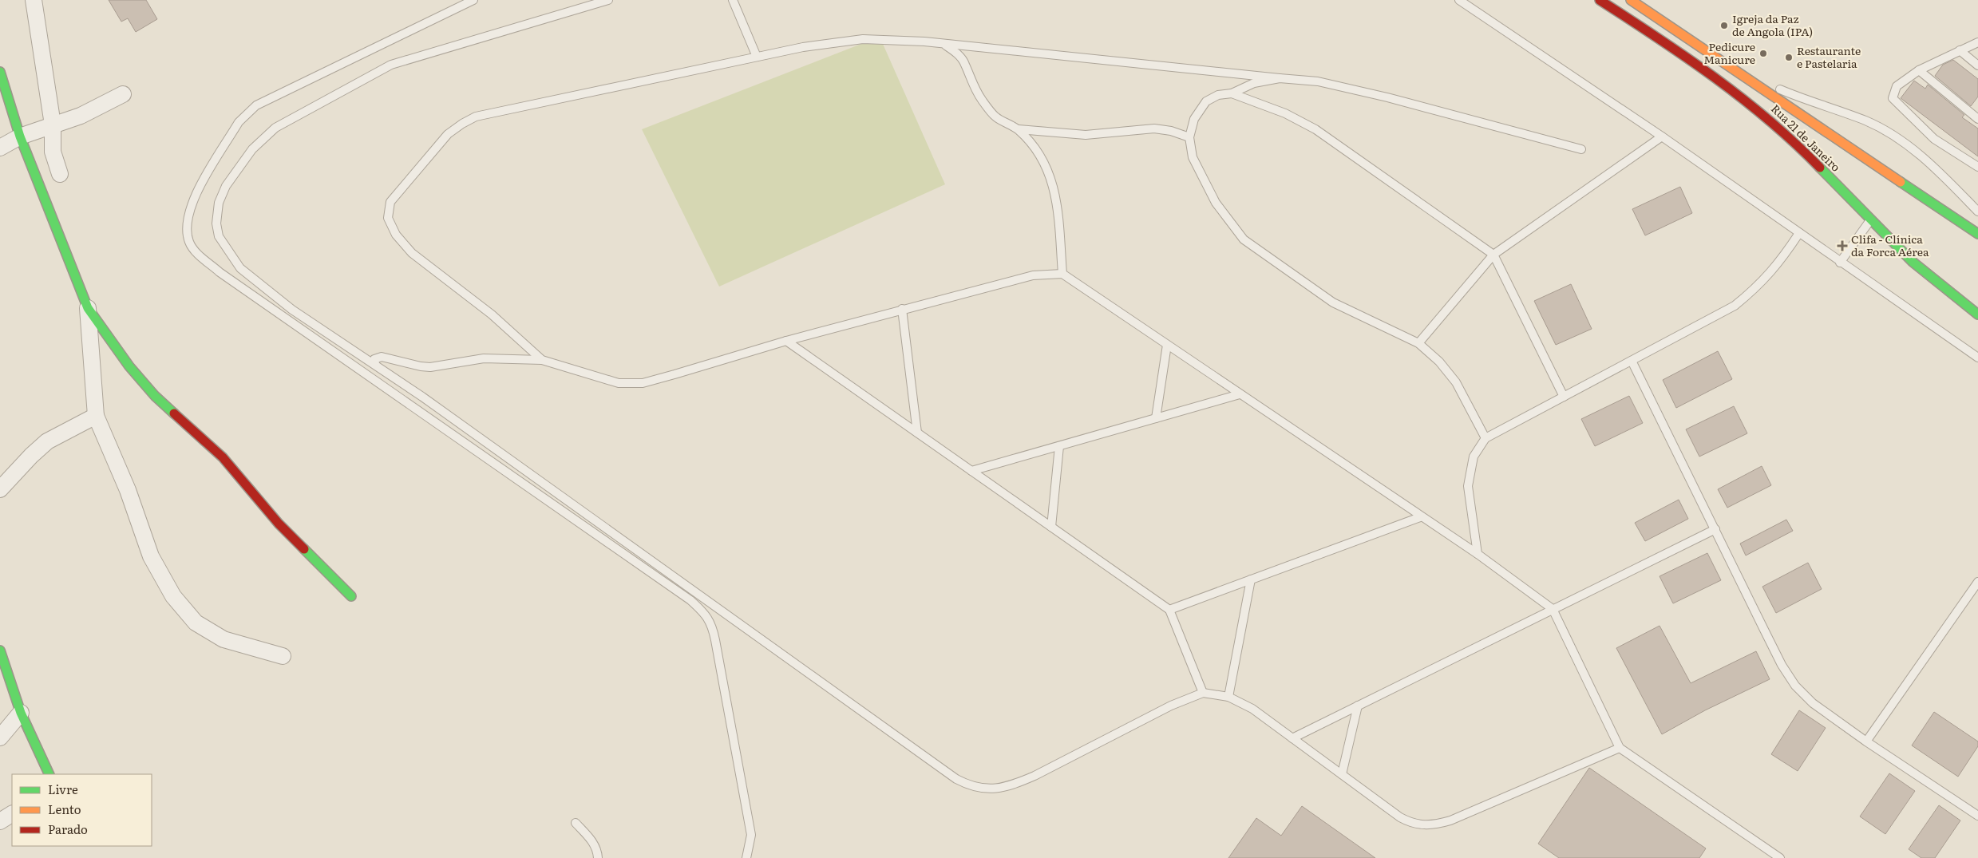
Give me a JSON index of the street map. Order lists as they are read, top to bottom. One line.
{"streets":{"main road":["Rua 21 de Janeiro"]},"places":{"other":["Igreja da Paz de Angola (IPA)","Pedicure Manicure","Restaurante e Pastelaria"],"health":["Clifa - Clínica da Forca Aérea"]},"legend":["Livre","Lento","Parado"]}
